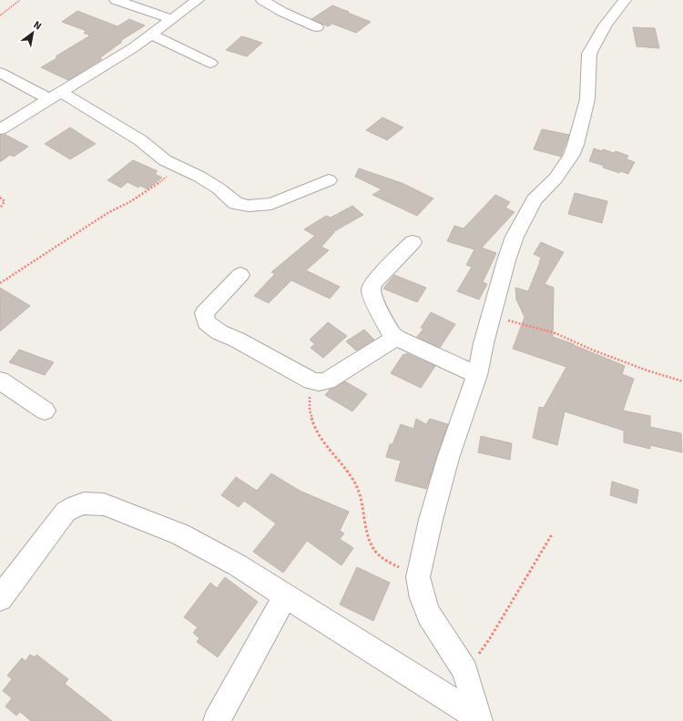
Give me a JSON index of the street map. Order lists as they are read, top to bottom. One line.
{"north":"top right"}
